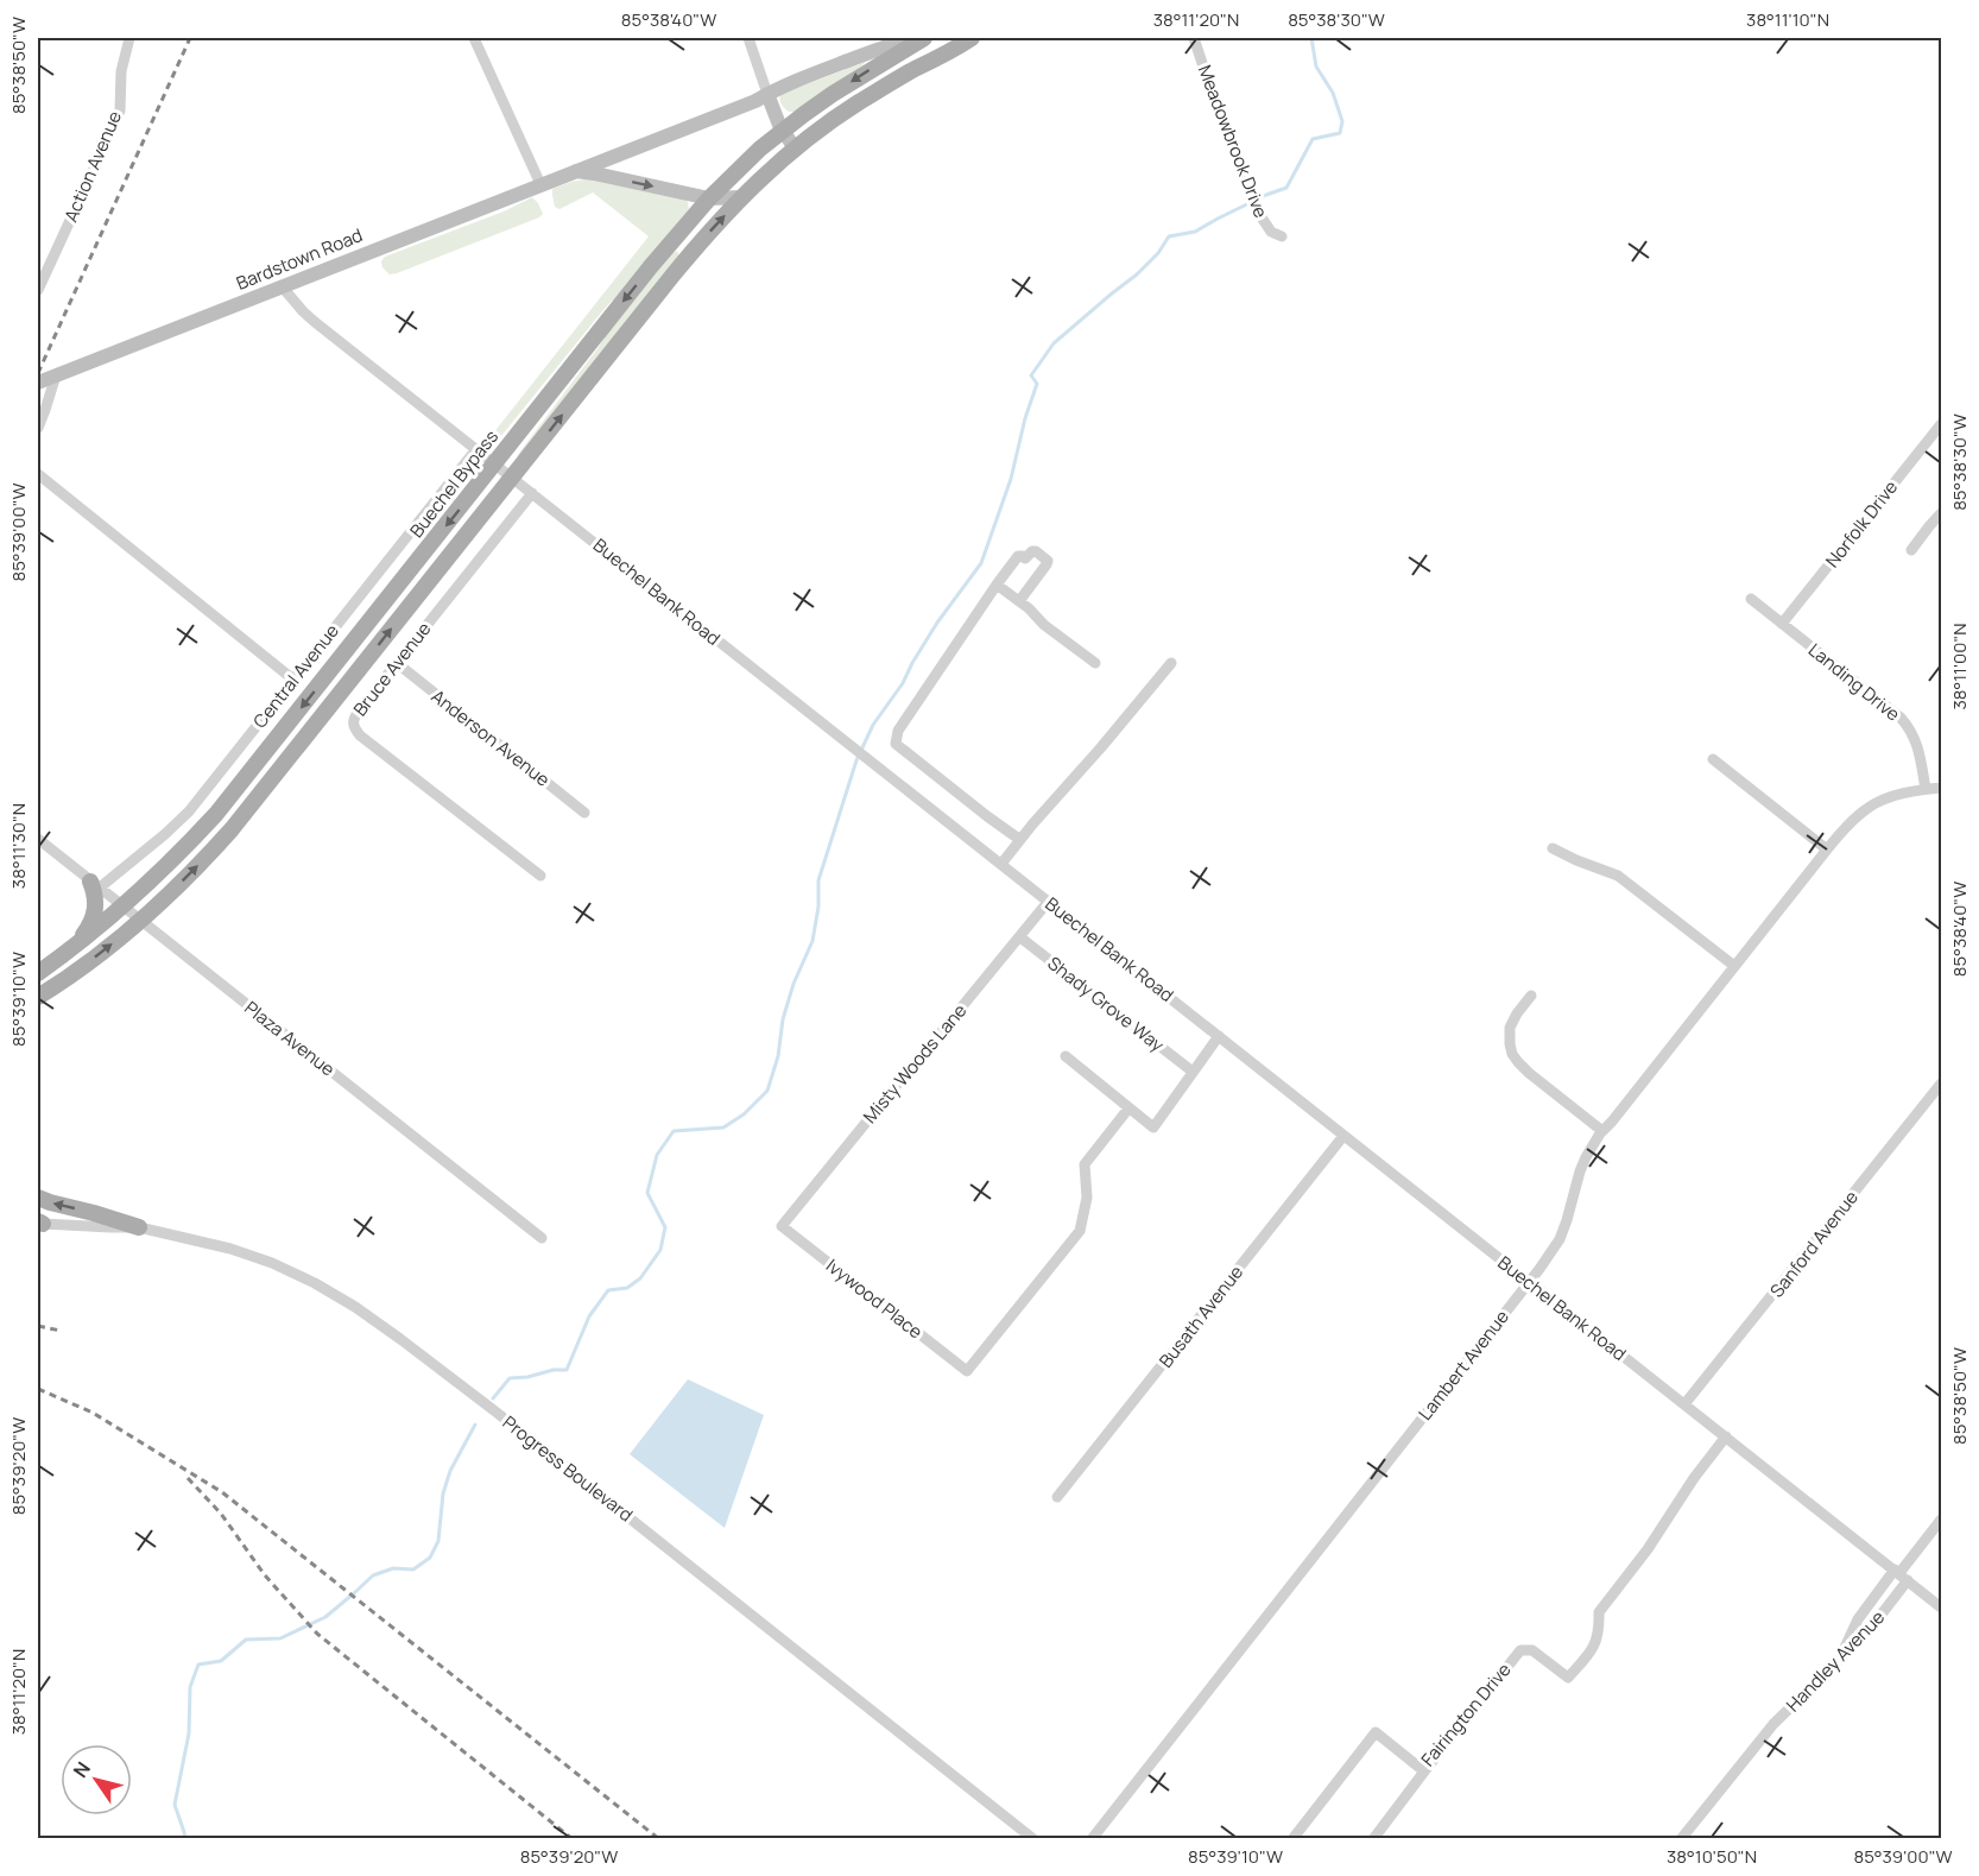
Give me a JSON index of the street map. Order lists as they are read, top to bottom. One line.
{"streets":{"main road":["Bardstown Road","Buechel Bypass"],"street":["Meadowbrook Drive","Action Avenue","Norfolk Drive","Buechel Bank Road","Bruce Avenue","Central Avenue","Landing Drive","Anderson Avenue","Shady Grove Way","Plaza Avenue","Misty Woods Lane","Sanford Avenue","Ivywood Place","Busath Avenue","Lambert Avenue","Progress Boulevard","Handley Avenue","Fairington Drive"]},"crossings":[["Bardstown Road","Buechel Bypass"],["Bardstown Road","Buechel Bank Road"],["Buechel Bypass","Buechel Bank Road"],["Buechel Bypass","Plaza Avenue"],["Norfolk Drive","Landing Drive"],["Buechel Bank Road","Bruce Avenue"],["Buechel Bank Road","Central Avenue"],["Buechel Bank Road","Misty Woods Lane"],["Buechel Bank Road","Sanford Avenue"],["Buechel Bank Road","Busath Avenue"],["Buechel Bank Road","Lambert Avenue"],["Buechel Bank Road","Handley Avenue"],["Buechel Bank Road","Fairington Drive"],["Bruce Avenue","Anderson Avenue"],["Central Avenue","Plaza Avenue"],["Landing Drive","Lambert Avenue"],["Shady Grove Way","Misty Woods Lane"],["Misty Woods Lane","Ivywood Place"]],"north":"top left","coordinates":["85°38'40\"W","38°11'20\"N","85°38'30\"W","38°11'10\"N","85°38'50\"W","85°39'00\"W","38°11'00\"N","38°11'30\"N","85°39'10\"W","85°39'20\"W","38°10'50\"N"]}
